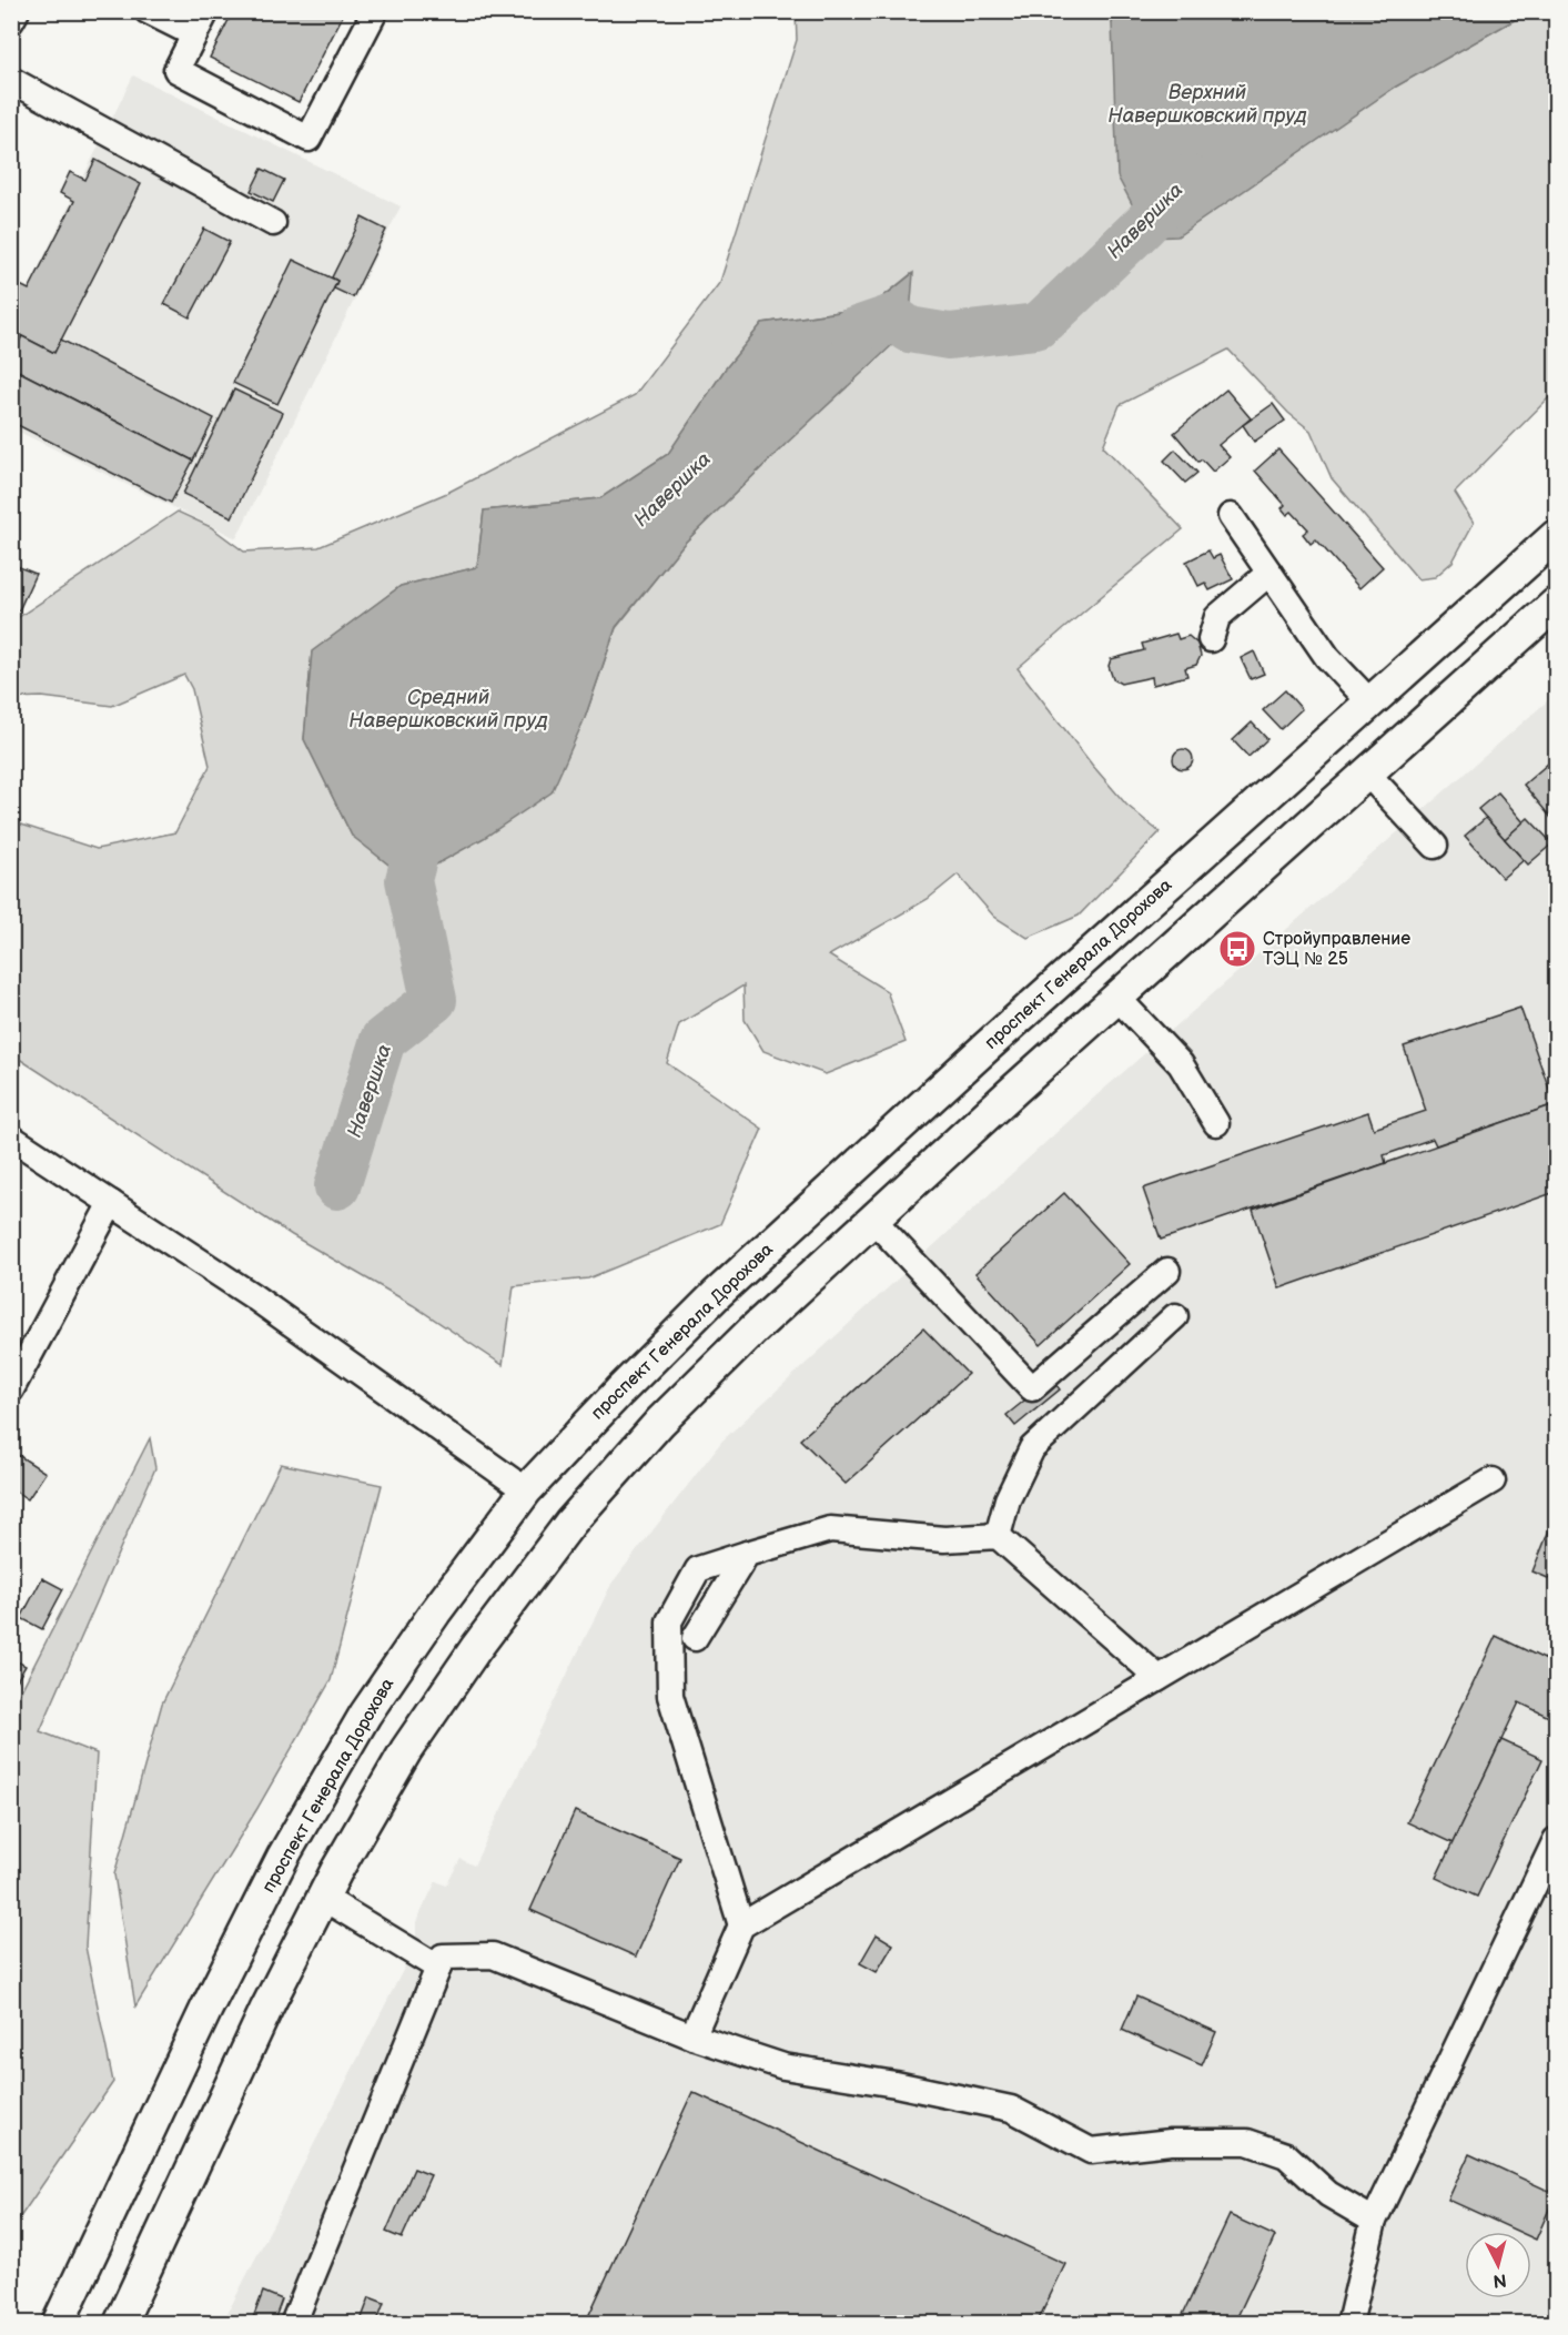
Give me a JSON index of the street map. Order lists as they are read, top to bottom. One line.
{"streets":{"main road":["проспект Генерала Дорохова"]},"water":["Верхний Навершковский пруд","Навершка","Средний Навершковский пруд"],"places":{"bus stop":["Стройуправление ТЭЦ № 25"]},"north":"bottom"}
